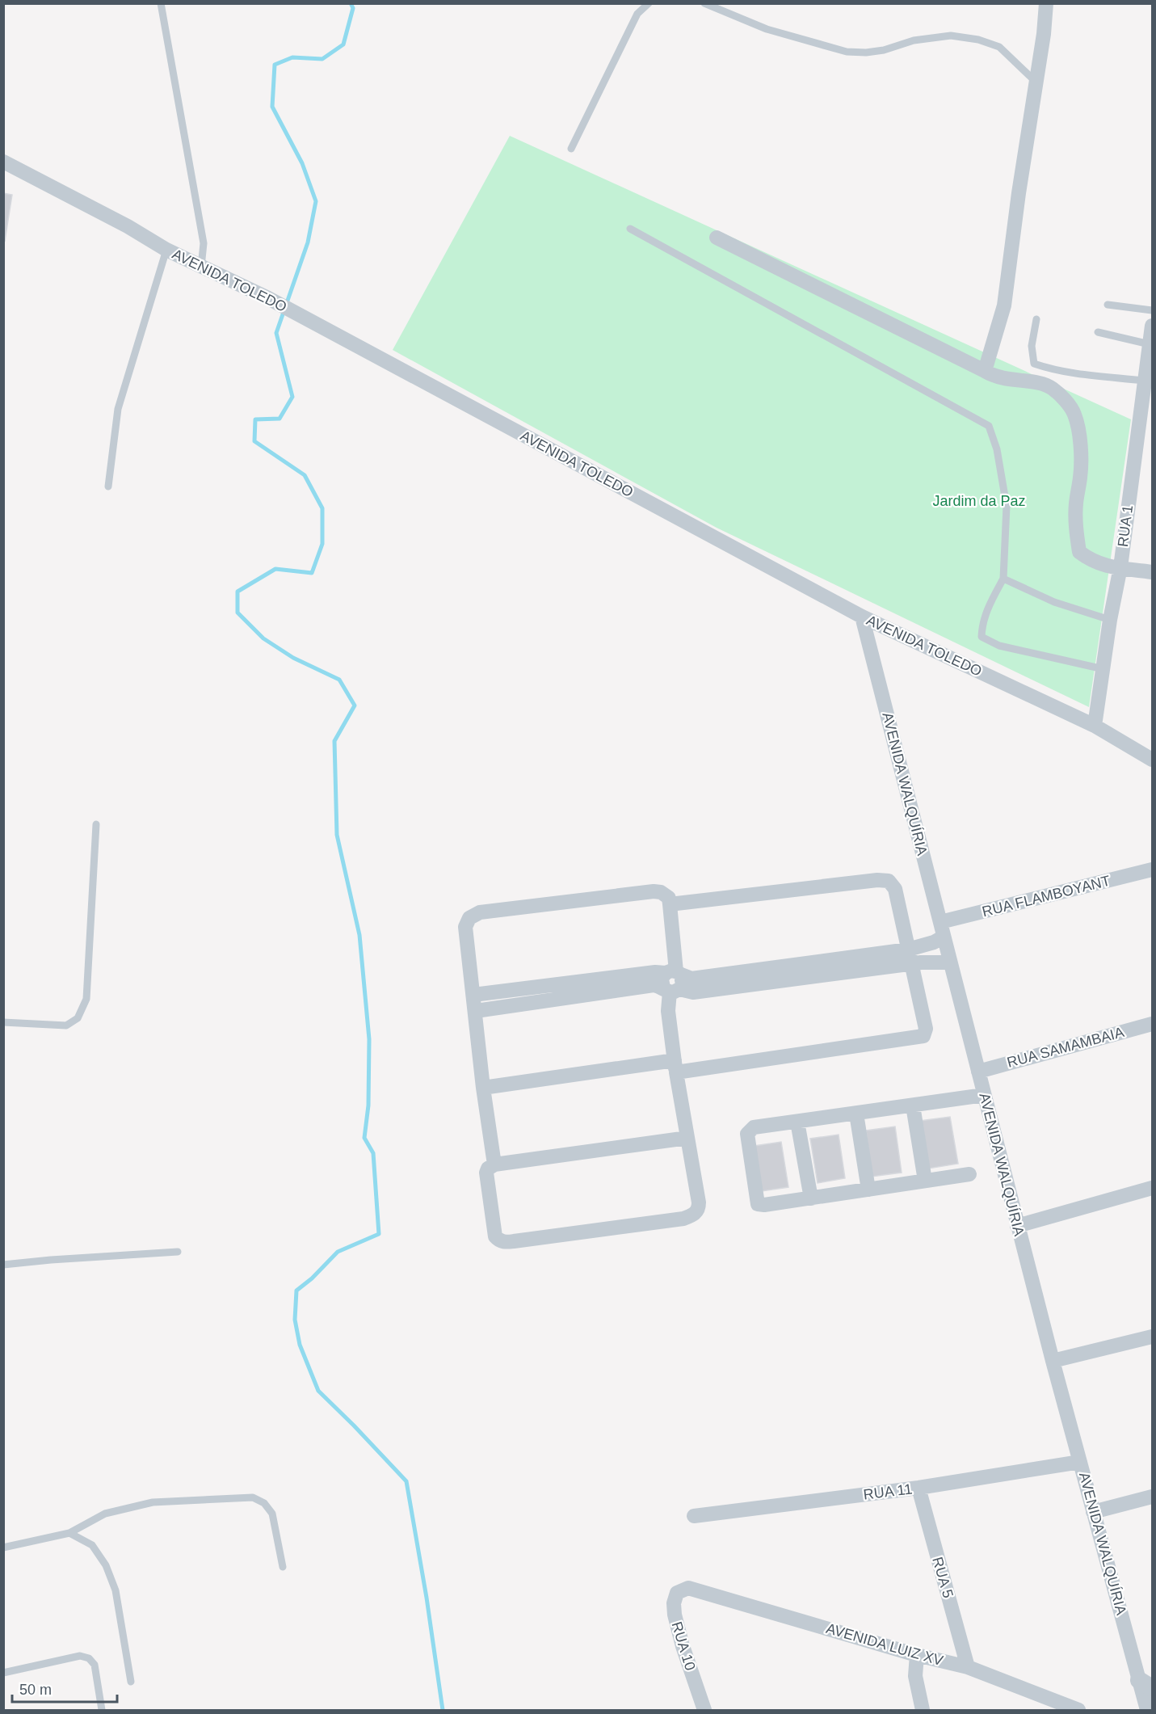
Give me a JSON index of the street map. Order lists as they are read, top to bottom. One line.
{"streets":{"street":["AVENIDA TOLEDO","RUA 1","AVENIDA WALQUÍRIA","RUA FLAMBOYANT","RUA SAMAMBAIA","RUA 11","RUA 5","AVENIDA LUIZ XV","RUA 10"]},"crossings":[["AVENIDA TOLEDO","RUA 1"],["AVENIDA TOLEDO","AVENIDA WALQUÍRIA"],["AVENIDA WALQUÍRIA","RUA FLAMBOYANT"],["AVENIDA WALQUÍRIA","RUA SAMAMBAIA"],["AVENIDA WALQUÍRIA","RUA 11"],["RUA 11","RUA 5"],["RUA 5","AVENIDA LUIZ XV"],["AVENIDA LUIZ XV","RUA 10"]],"parks":["Jardim da Paz"],"scale_bar":"50 m"}
